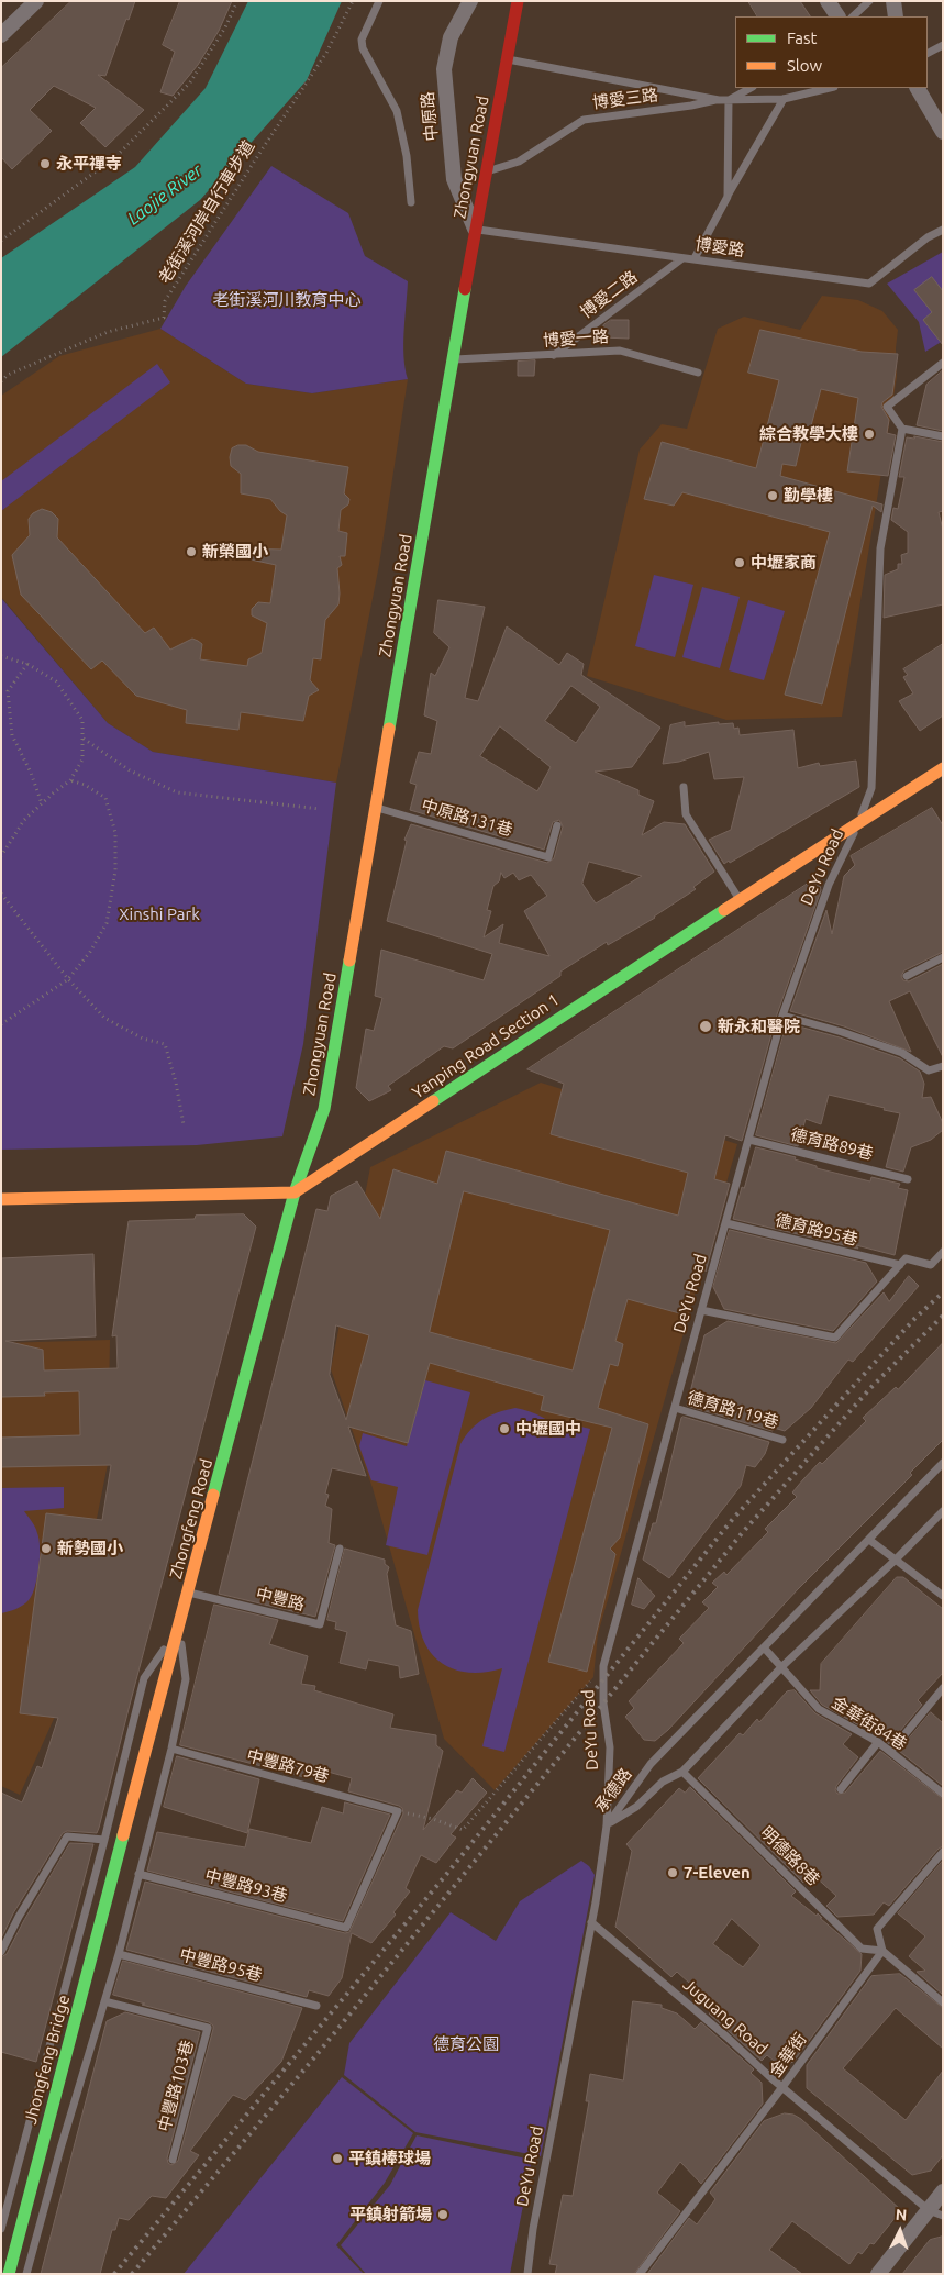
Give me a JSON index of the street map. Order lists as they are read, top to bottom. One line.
{"streets":{"main road":["Zhongyuan Road","Yanping Road Section 1","Zhongfeng Road","Jhongfeng Bridge"],"street":["中原路"],"lane":["博愛三路","博愛路","博愛二路","博愛一路","中原路131巷","DeYu Road","德育路89巷","德育路95巷","德育路119巷","中豐路","金華街84巷","中豐路79巷","承德路","明德路8巷","中豐路93巷","中豐路95巷","Juguang Road","金華街","中豐路103巷"],"path":["老街溪河岸自行車步道"]},"crossings":[["博愛三路","Zhongyuan Road"],["中原路","Zhongyuan Road"],["中原路","博愛路"],["Zhongyuan Road","博愛路"],["Zhongyuan Road","博愛一路"],["Zhongyuan Road","中原路131巷"],["Zhongyuan Road","Yanping Road Section 1"],["Zhongyuan Road","Zhongfeng Road"],["博愛路","博愛二路"],["博愛二路","博愛一路"],["DeYu Road","Yanping Road Section 1"],["DeYu Road","德育路89巷"],["DeYu Road","德育路95巷"],["DeYu Road","德育路119巷"],["DeYu Road","承德路"],["DeYu Road","Juguang Road"],["Yanping Road Section 1","Zhongfeng Road"],["Zhongfeng Road","中豐路"],["Zhongfeng Road","Jhongfeng Bridge"],["金華街84巷","承德路"],["中豐路79巷","中豐路93巷"],["承德路","明德路8巷"],["明德路8巷","金華街"],["Juguang Road","金華街"]],"water":["Laojie River"],"parks":["老街溪河川教育中心","Xinshi Park","德育公園"],"places":["永平禪寺","綜合教學大樓","勤學樓","新榮國小","中壢家商","新永和醫院","中壢國中","新勢國小","7-Eleven","平鎮棒球場","平鎮射箭場"],"legend":["Fast","Slow"],"north":"top"}
